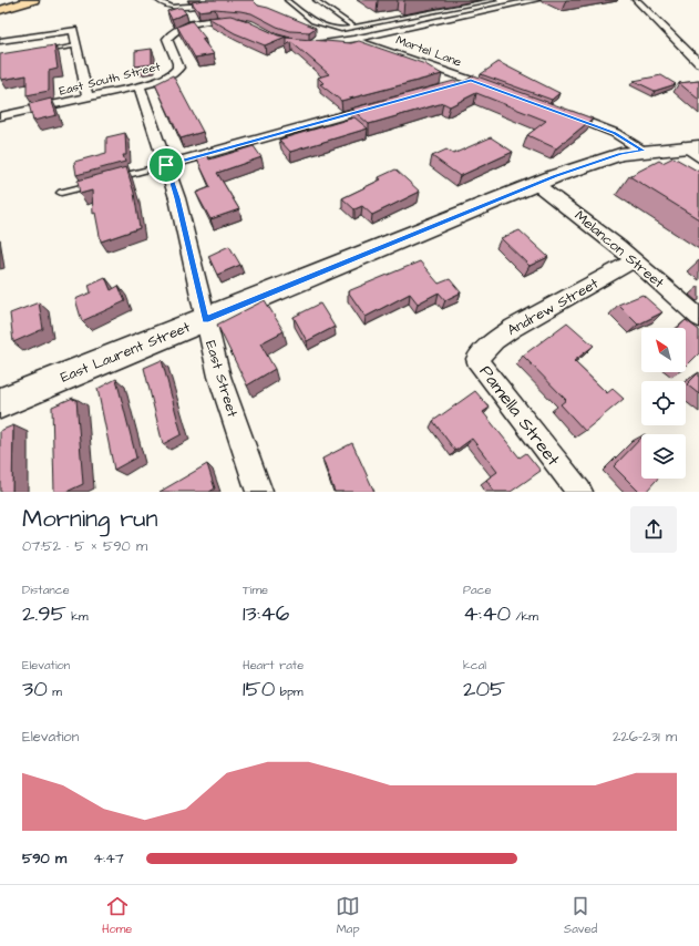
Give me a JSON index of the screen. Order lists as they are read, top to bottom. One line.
{"streets":{"street":["Martel Lane","East South Street","Melancon Street","Andrew Street","East Laurent Street","East Street","Pamella Street"]},"crossings":[["East South Street","East Street"],["Melancon Street","Andrew Street"],["Melancon Street","East Laurent Street"],["Andrew Street","Pamella Street"],["East Laurent Street","East Street"]],"north":"top left","page":{"heading":["Morning run","07:52 · 5 × 590 m"],"stats":[["Distance","2.95 km"],["Time","13:46"],["Pace","4:40 /km"],["Elevation","30 m"],["Heart rate","150 bpm"],["kcal","205"]],"chart":["Elevation","226–231 m"],"list":[{"name":"590 m","note":"4:47"}],"tabs":["Home","Map","Saved"]}}
